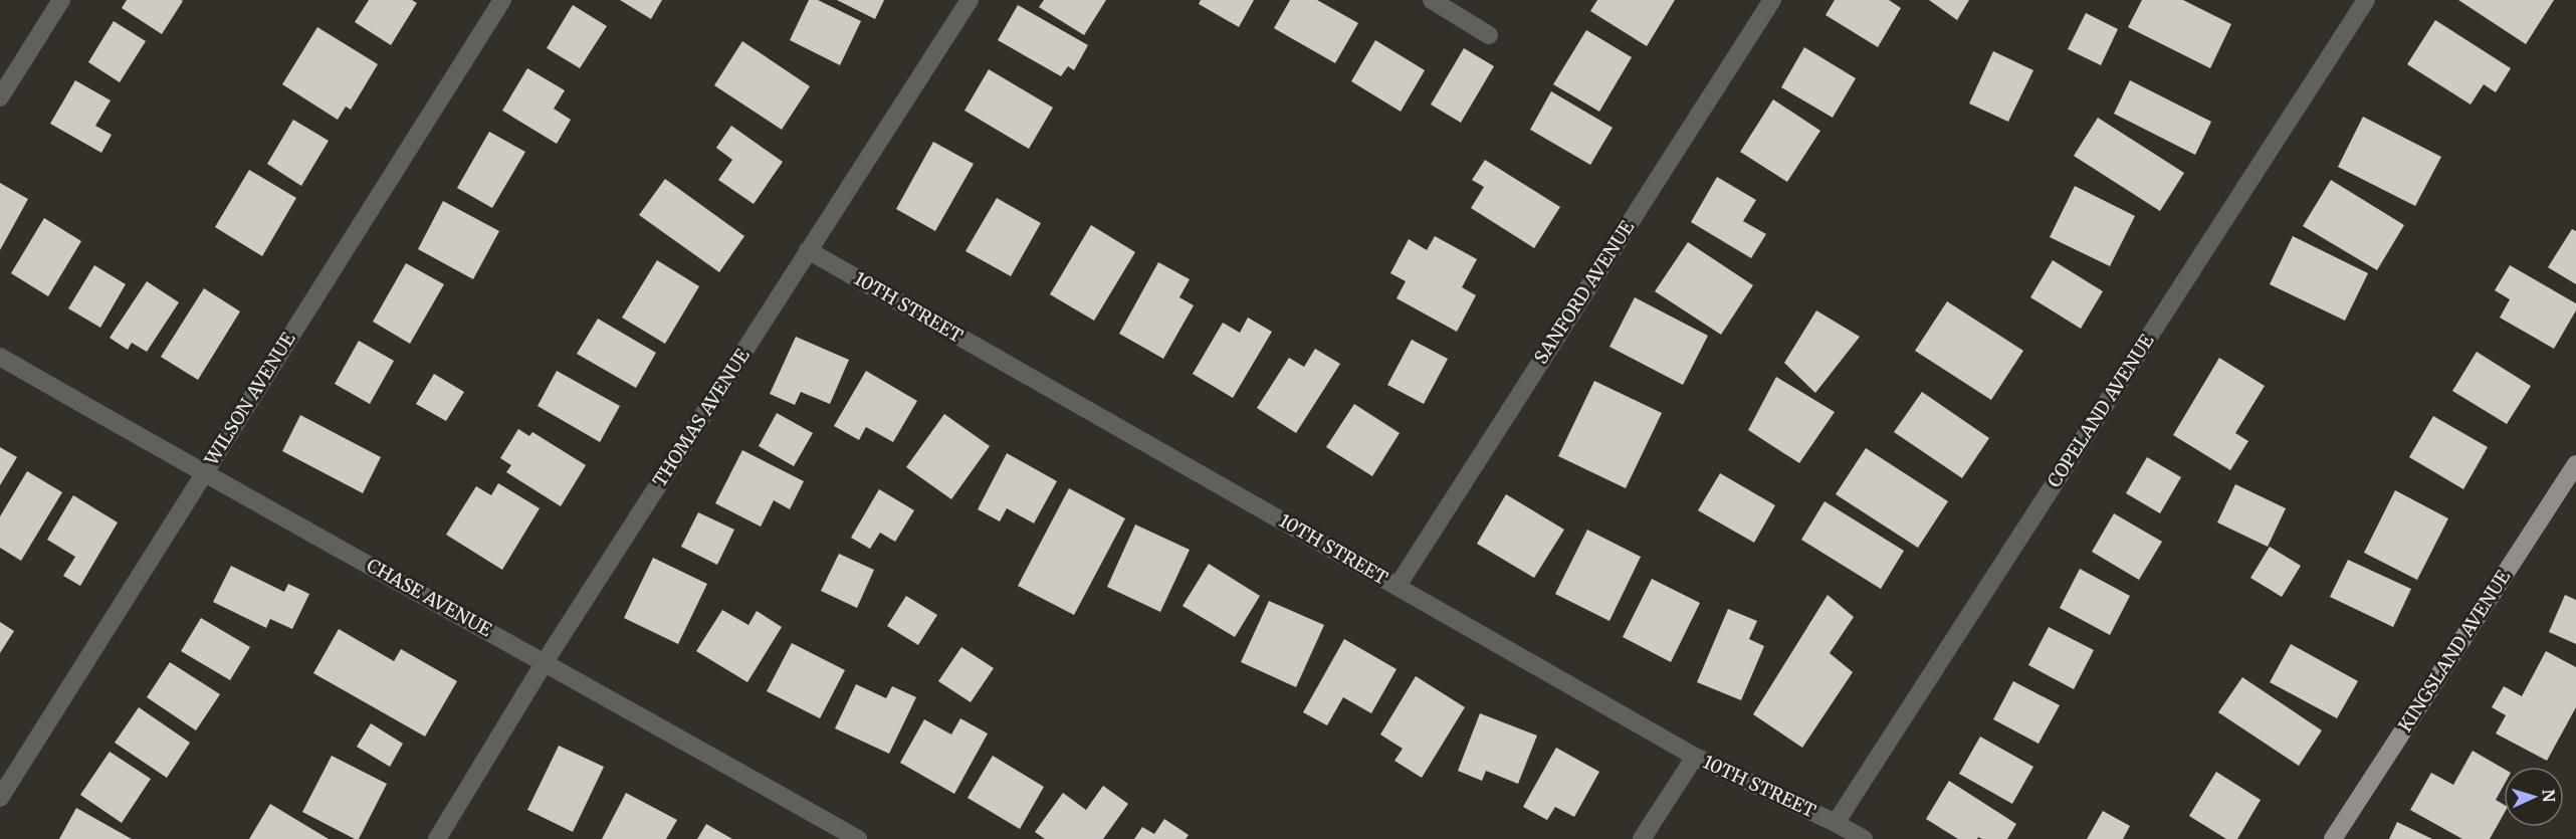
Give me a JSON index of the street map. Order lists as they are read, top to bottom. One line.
{"streets":{"main road":["KINGSLAND AVENUE"],"street":["SANFORD AVENUE","10TH STREET","WILSON AVENUE","COPELAND AVENUE","THOMAS AVENUE","CHASE AVENUE"]},"crossings":[["SANFORD AVENUE","10TH STREET"],["10TH STREET","COPELAND AVENUE"],["10TH STREET","THOMAS AVENUE"],["WILSON AVENUE","CHASE AVENUE"],["THOMAS AVENUE","CHASE AVENUE"]],"north":"right"}
